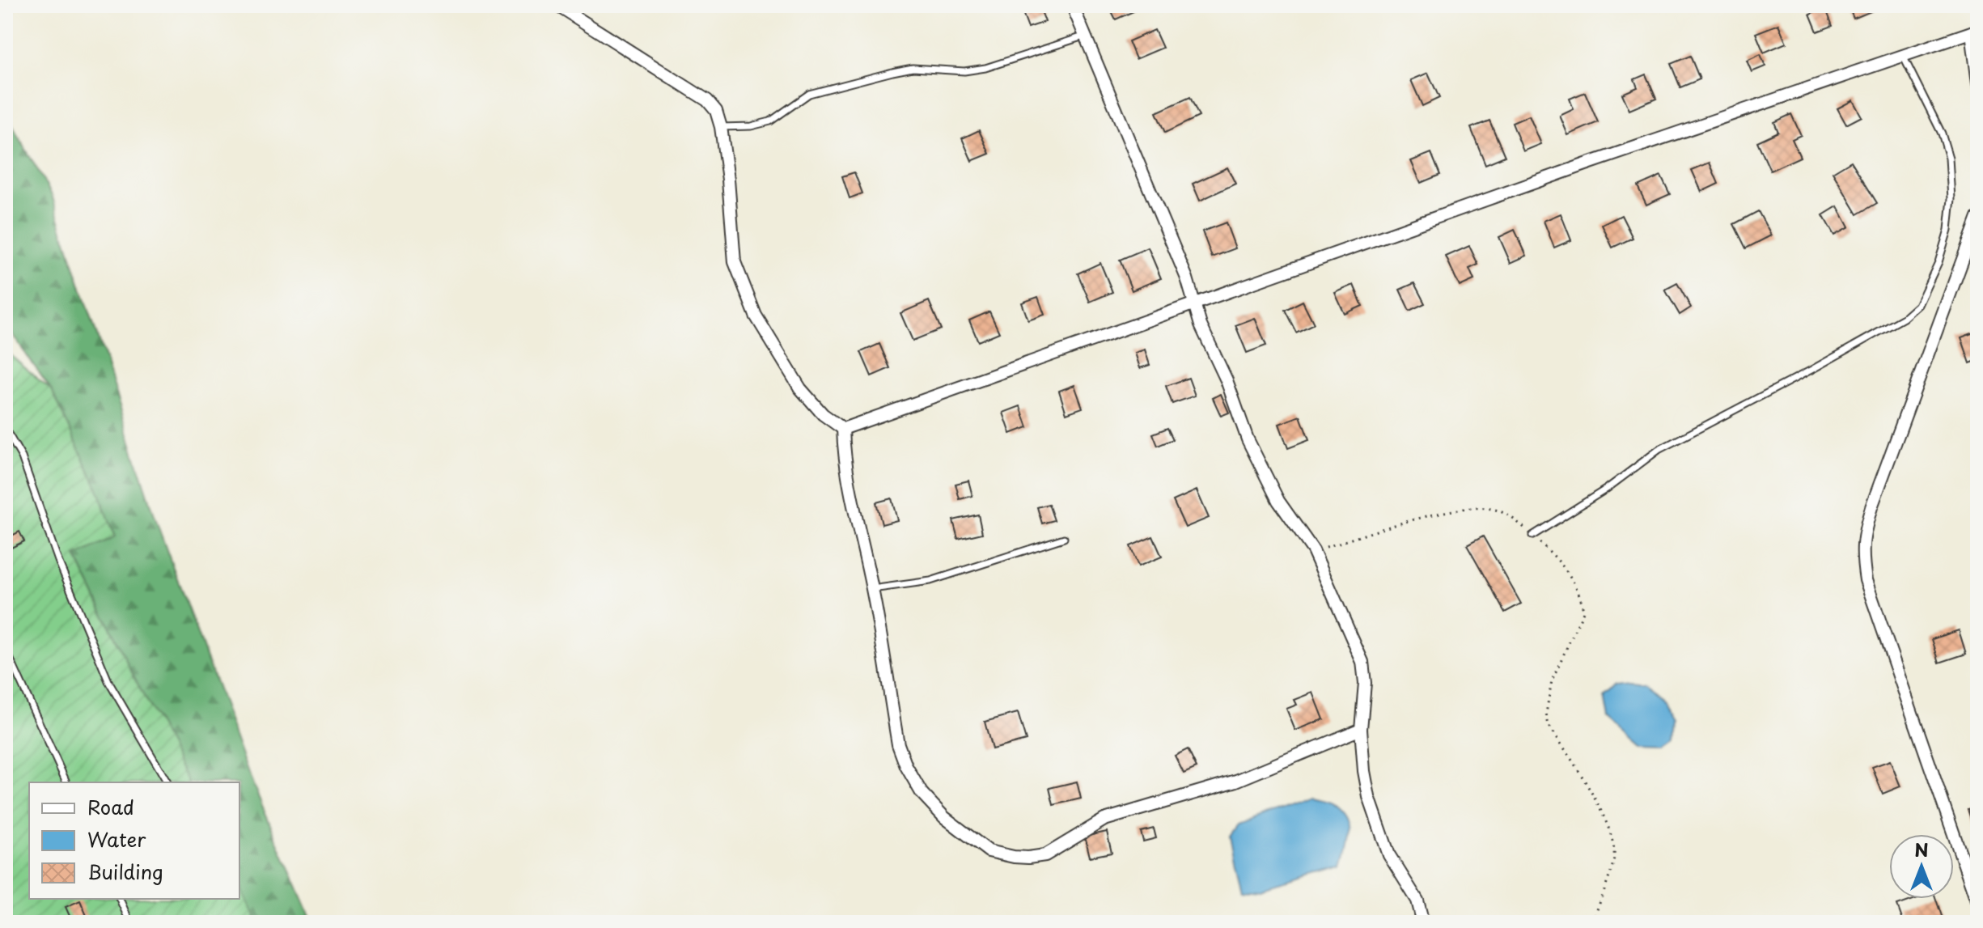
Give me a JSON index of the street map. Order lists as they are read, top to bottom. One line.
{"legend":["Road","Water","Building"],"north":"top"}
